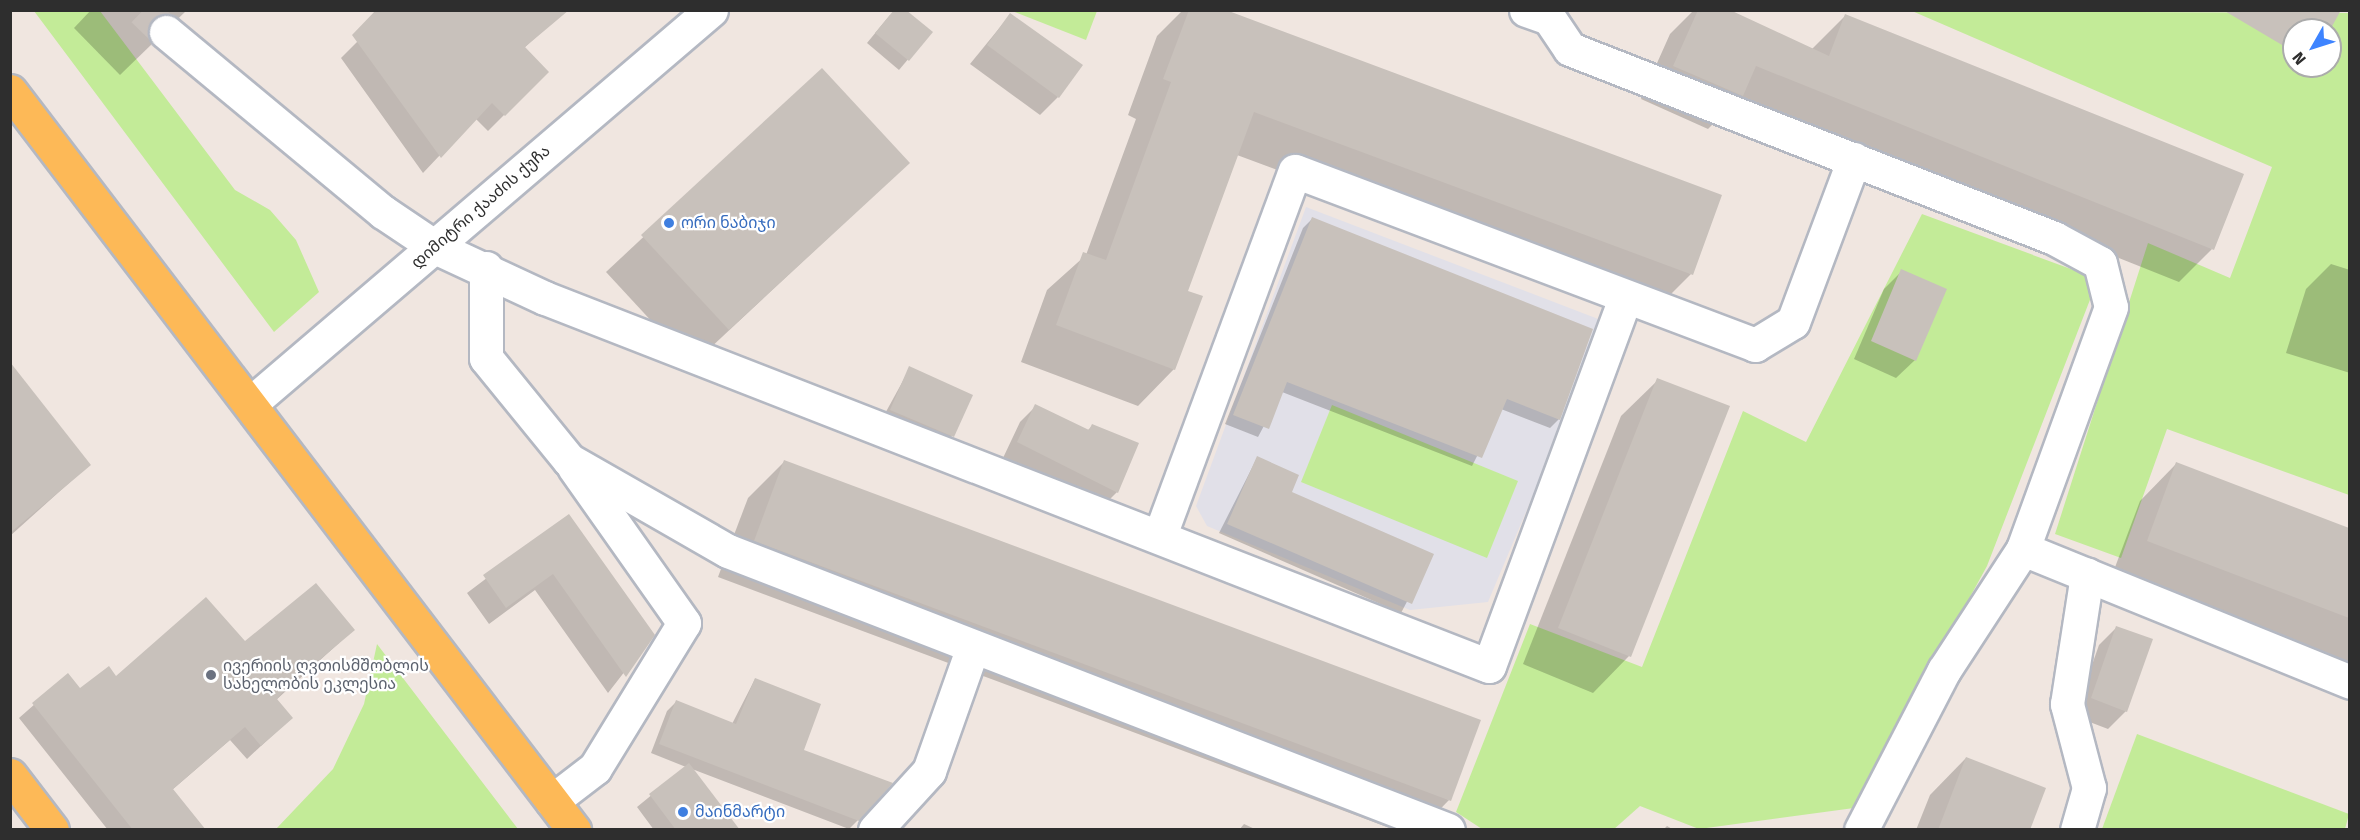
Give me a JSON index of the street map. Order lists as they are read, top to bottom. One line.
{"streets":{"street":["დიმიტრი ქააძის ქუჩა"]},"places":["ორი ნაბიჯი","ივერიის ღვთისმშობლის სახელობის ეკლესია","მაინმარტი"],"north":"bottom left"}
